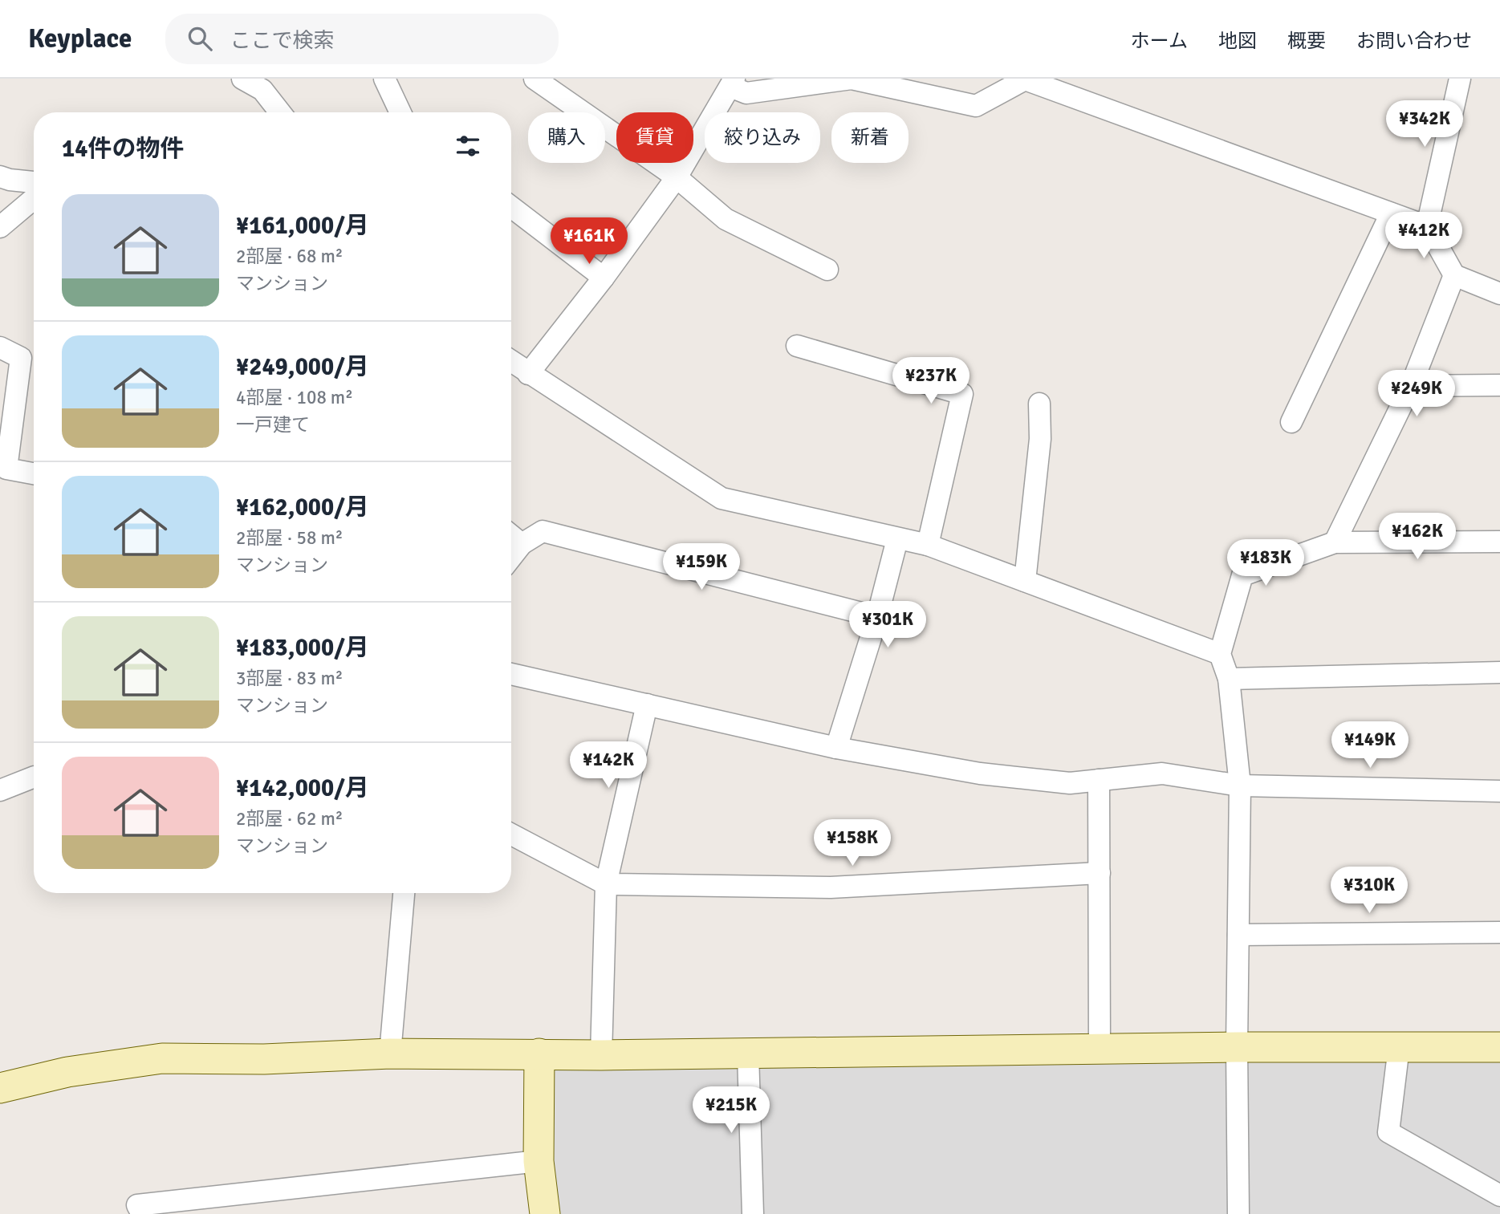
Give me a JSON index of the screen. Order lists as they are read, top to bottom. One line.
{"page":{"header":"Keyplace","search":"ここで検索","nav":["ホーム","地図","概要","お問い合わせ"],"price":["¥342K","¥412K","¥161K","¥237K","¥249K","¥162K","¥183K","¥159K","¥301K","¥149K","¥142K","¥158K","¥310K","¥215K"],"chip":["購入","賃貸","絞り込み","新着"],"heading":"14件の物件","list":[{"name":"¥161,000/月","note":"2部屋 · 68 m² · マンション"},{"name":"¥249,000/月","note":"4部屋 · 108 m² · 一戸建て"},{"name":"¥162,000/月","note":"2部屋 · 58 m² · マンション"},{"name":"¥183,000/月","note":"3部屋 · 83 m² · マンション"},{"name":"¥142,000/月","note":"2部屋 · 62 m² · マンション"}]}}
